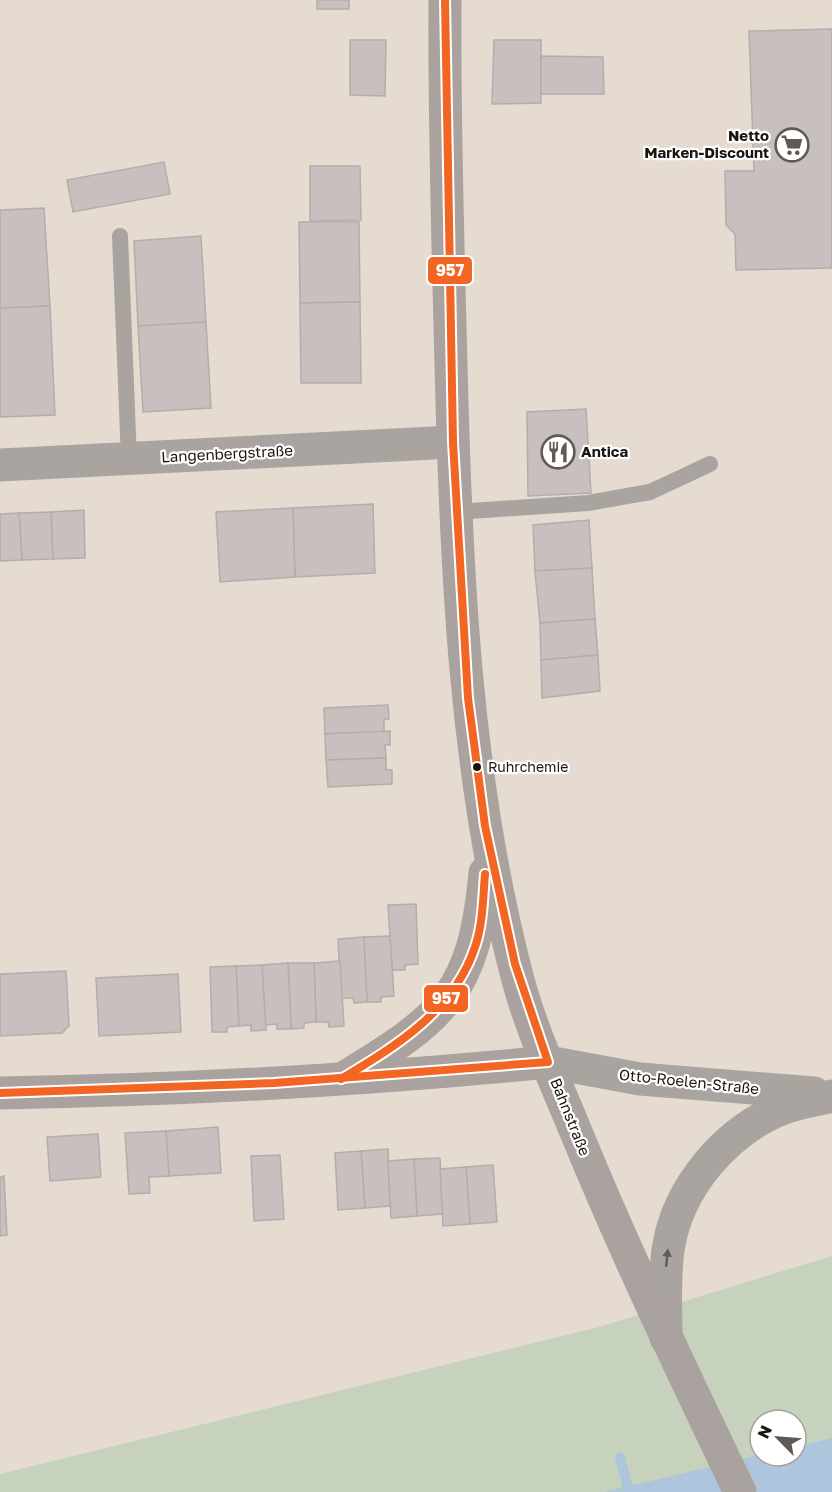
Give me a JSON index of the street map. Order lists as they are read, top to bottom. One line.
{"streets":{"main road":["Bahnstraße"],"street":["Langenbergstraße","Otto-Roelen-Straße"]},"crossings":[["Langenbergstraße","Bahnstraße"],["Otto-Roelen-Straße","Bahnstraße"]],"one_way":["Otto-Roelen-Straße"],"places":{"supermarket":["Netto Marken-Discount"],"restaurant":["Antica"],"other":["Ruhrchemie"]},"lines":["transit line 957"],"north":"top left"}
